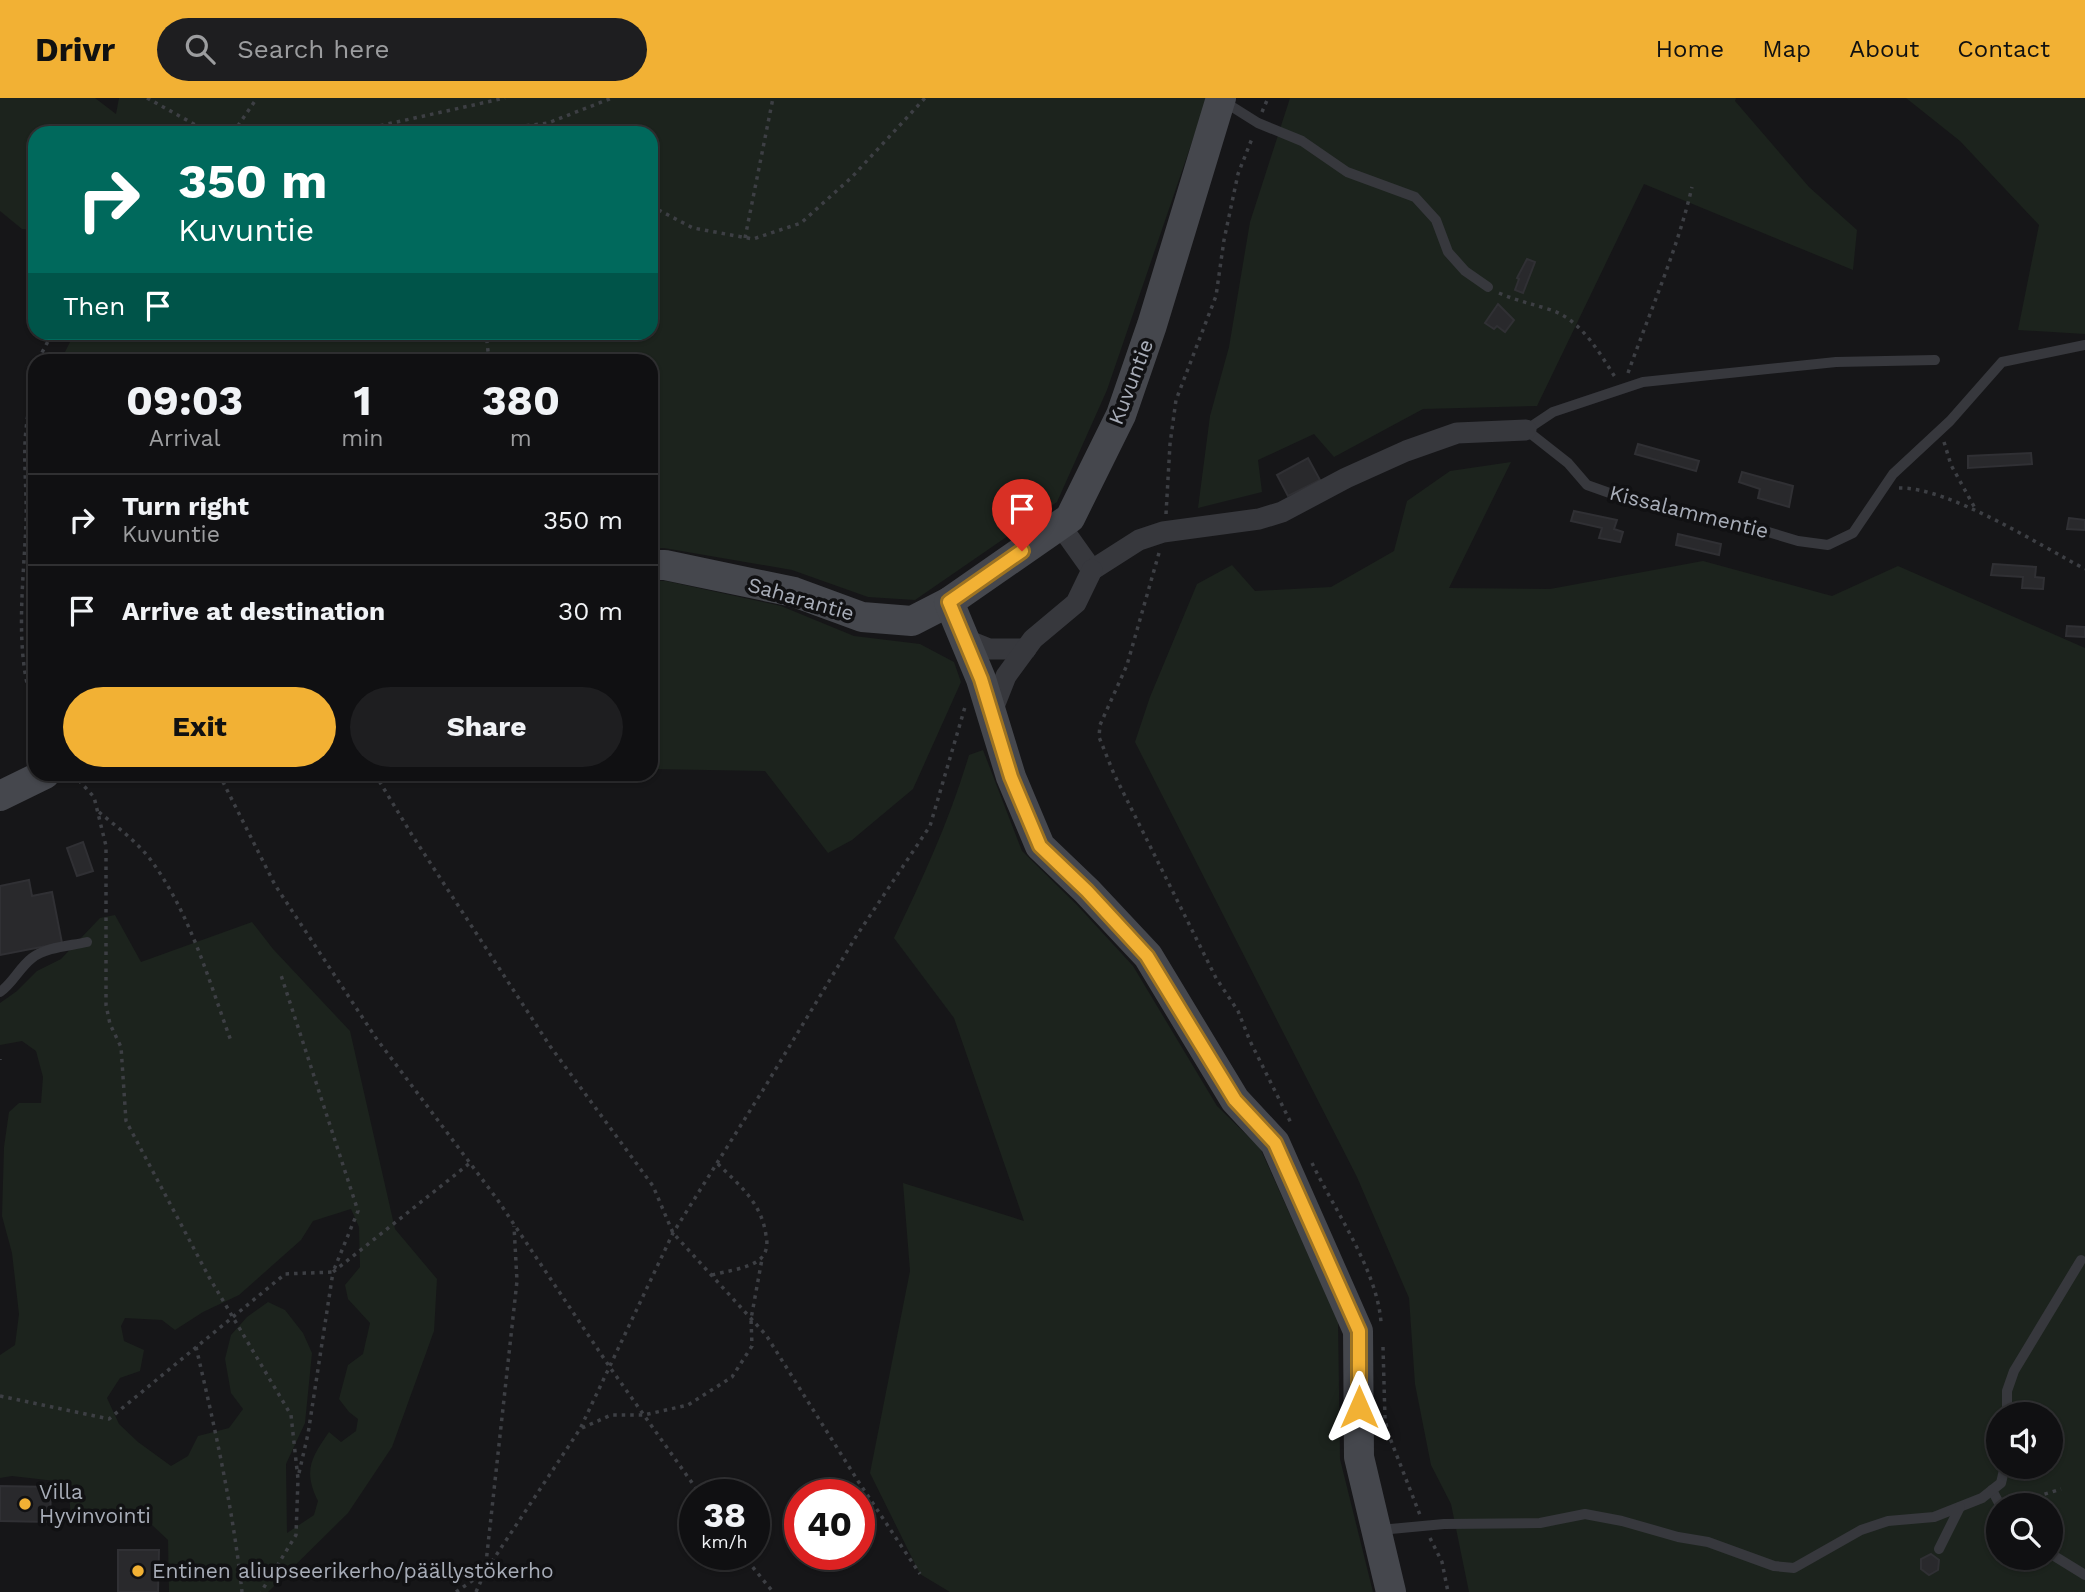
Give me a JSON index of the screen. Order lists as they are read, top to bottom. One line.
{"streets":{"street":["Kuvuntie","Saharantie"],"lane":["Kissalammentie"]},"crossings":[["Kuvuntie","Saharantie"]],"places":["Villa Hyvinvointi","Entinen aliupseerikerho/päällystökerho"],"page":{"header":"Drivr","search":"Search here","nav":["Home","Map","About","Contact"],"turn":["350 m","Kuvuntie"],"then":"Then","eta":["09:03","Arrival","1","min","380","m"],"list":[{"name":"Turn right","note":"Kuvuntie","value":"350 m"},{"name":"Arrive at destination","value":"30 m"}],"buttons":["Exit","Share"],"speed":"38 km/h","limit":"40"}}
